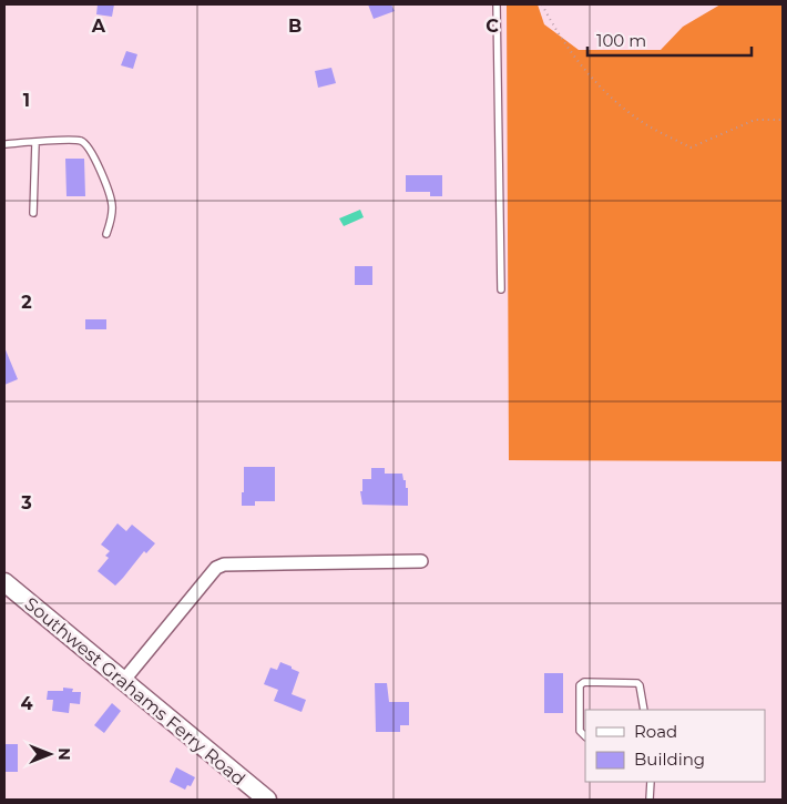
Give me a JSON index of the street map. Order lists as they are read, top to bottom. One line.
{"streets":{"main road":["Southwest Grahams Ferry Road"]},"legend":["Road","Building"],"scale_bar":"100 m","north":"right","grid":{"columns":["A","B","C"],"rows":["1","2","3","4"]}}
